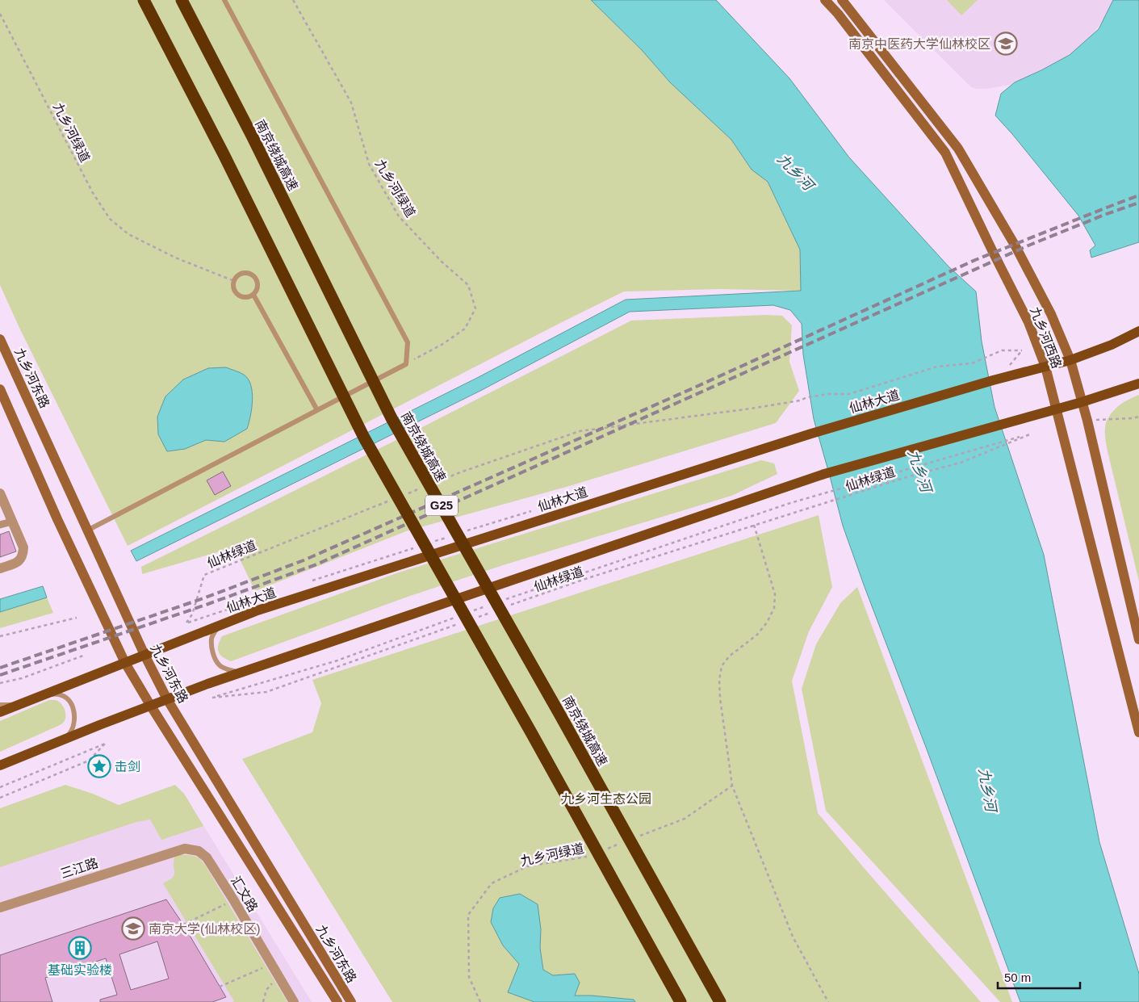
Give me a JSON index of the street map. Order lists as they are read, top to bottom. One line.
{"streets":{"highway":["南京绕城高速","G25"],"main road":["九乡河西路","九乡河东路","仙林大道"],"street":["三江路","汇文路"],"path":["九乡河绿道","仙林绿道"]},"crossings":[["九乡河西路","仙林大道"],["九乡河东路","仙林大道"],["三江路","汇文路"]],"water":["九乡河"],"parks":["九乡河生态公园"],"places":{"school or university":["南京中医药大学仙林校区","南京大学(仙林校区)"],"place":["击剑"],"building":["基础实验楼"]},"scale_bar":"50 m"}
